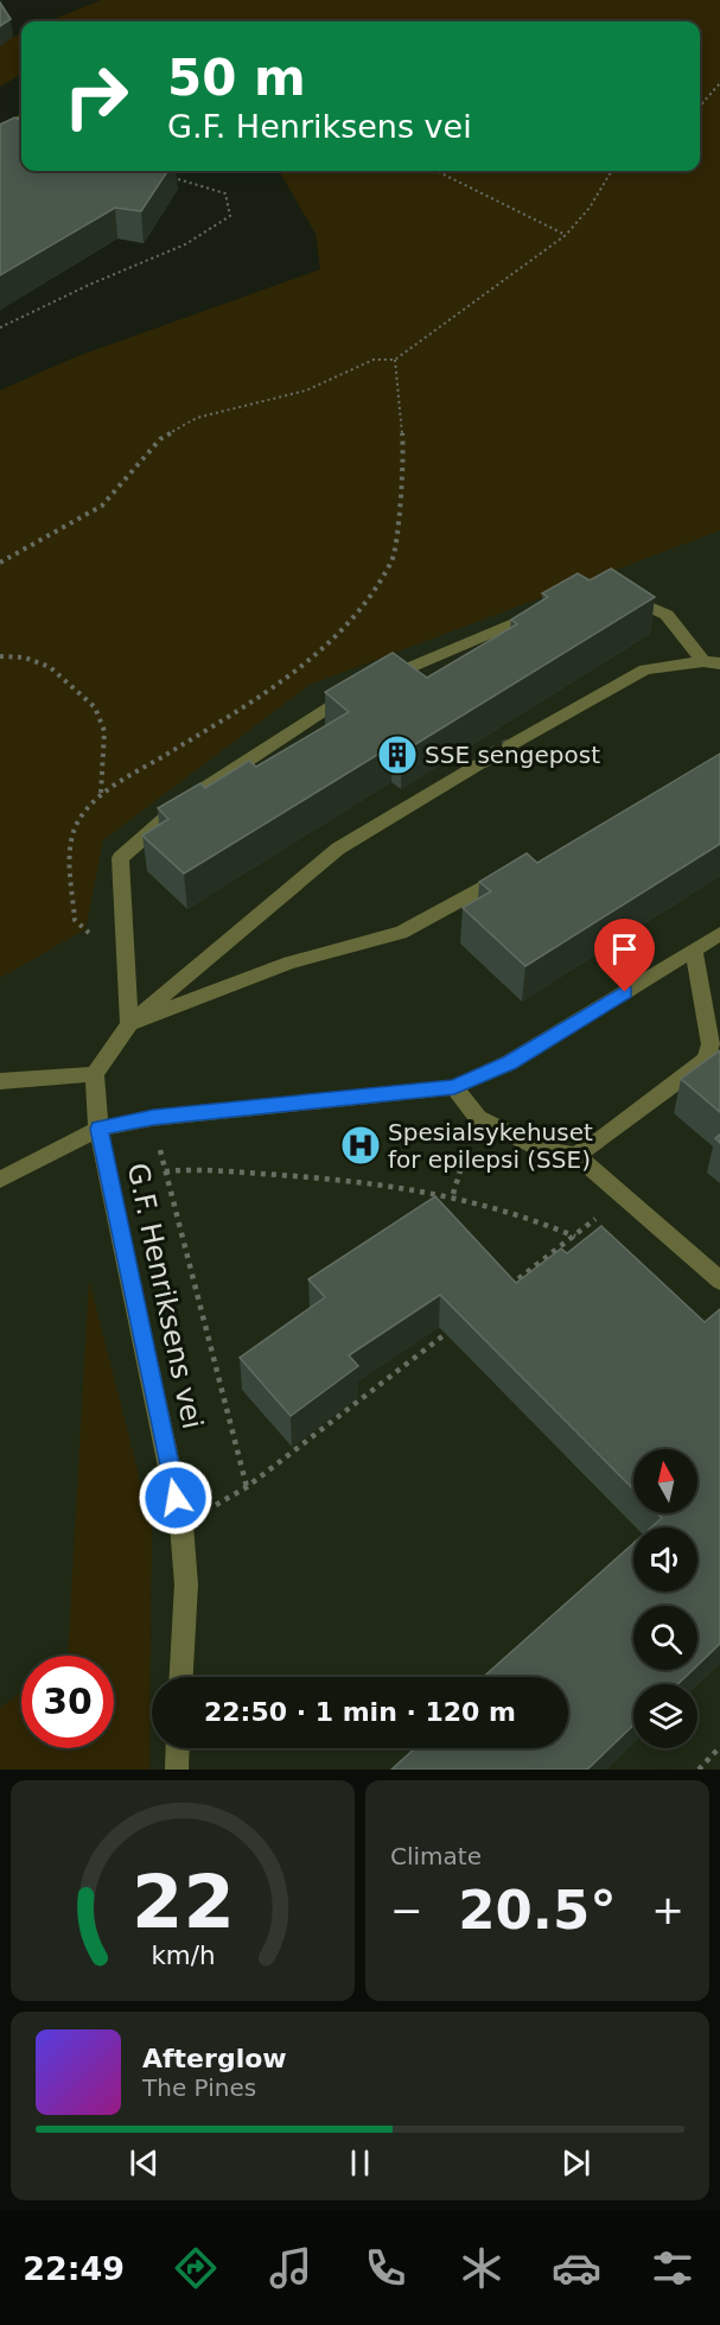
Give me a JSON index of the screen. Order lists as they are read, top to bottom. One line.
{"streets":{"street":["G.F. Henriksens vei"]},"places":{"building":["SSE sengepost"],"hospital":["Spesialsykehuset for epilepsi (SSE)"]},"north":"top","page":{"turn":["50 m","G.F. Henriksens vei"],"limit":"30","trip":"22:50 · 1 min · 120 m","tile":"Climate","heat":["−","20.5°","+"],"song":["Afterglow","The Pines"],"tabs":"22:49","gauge":["22","km/h"]}}
